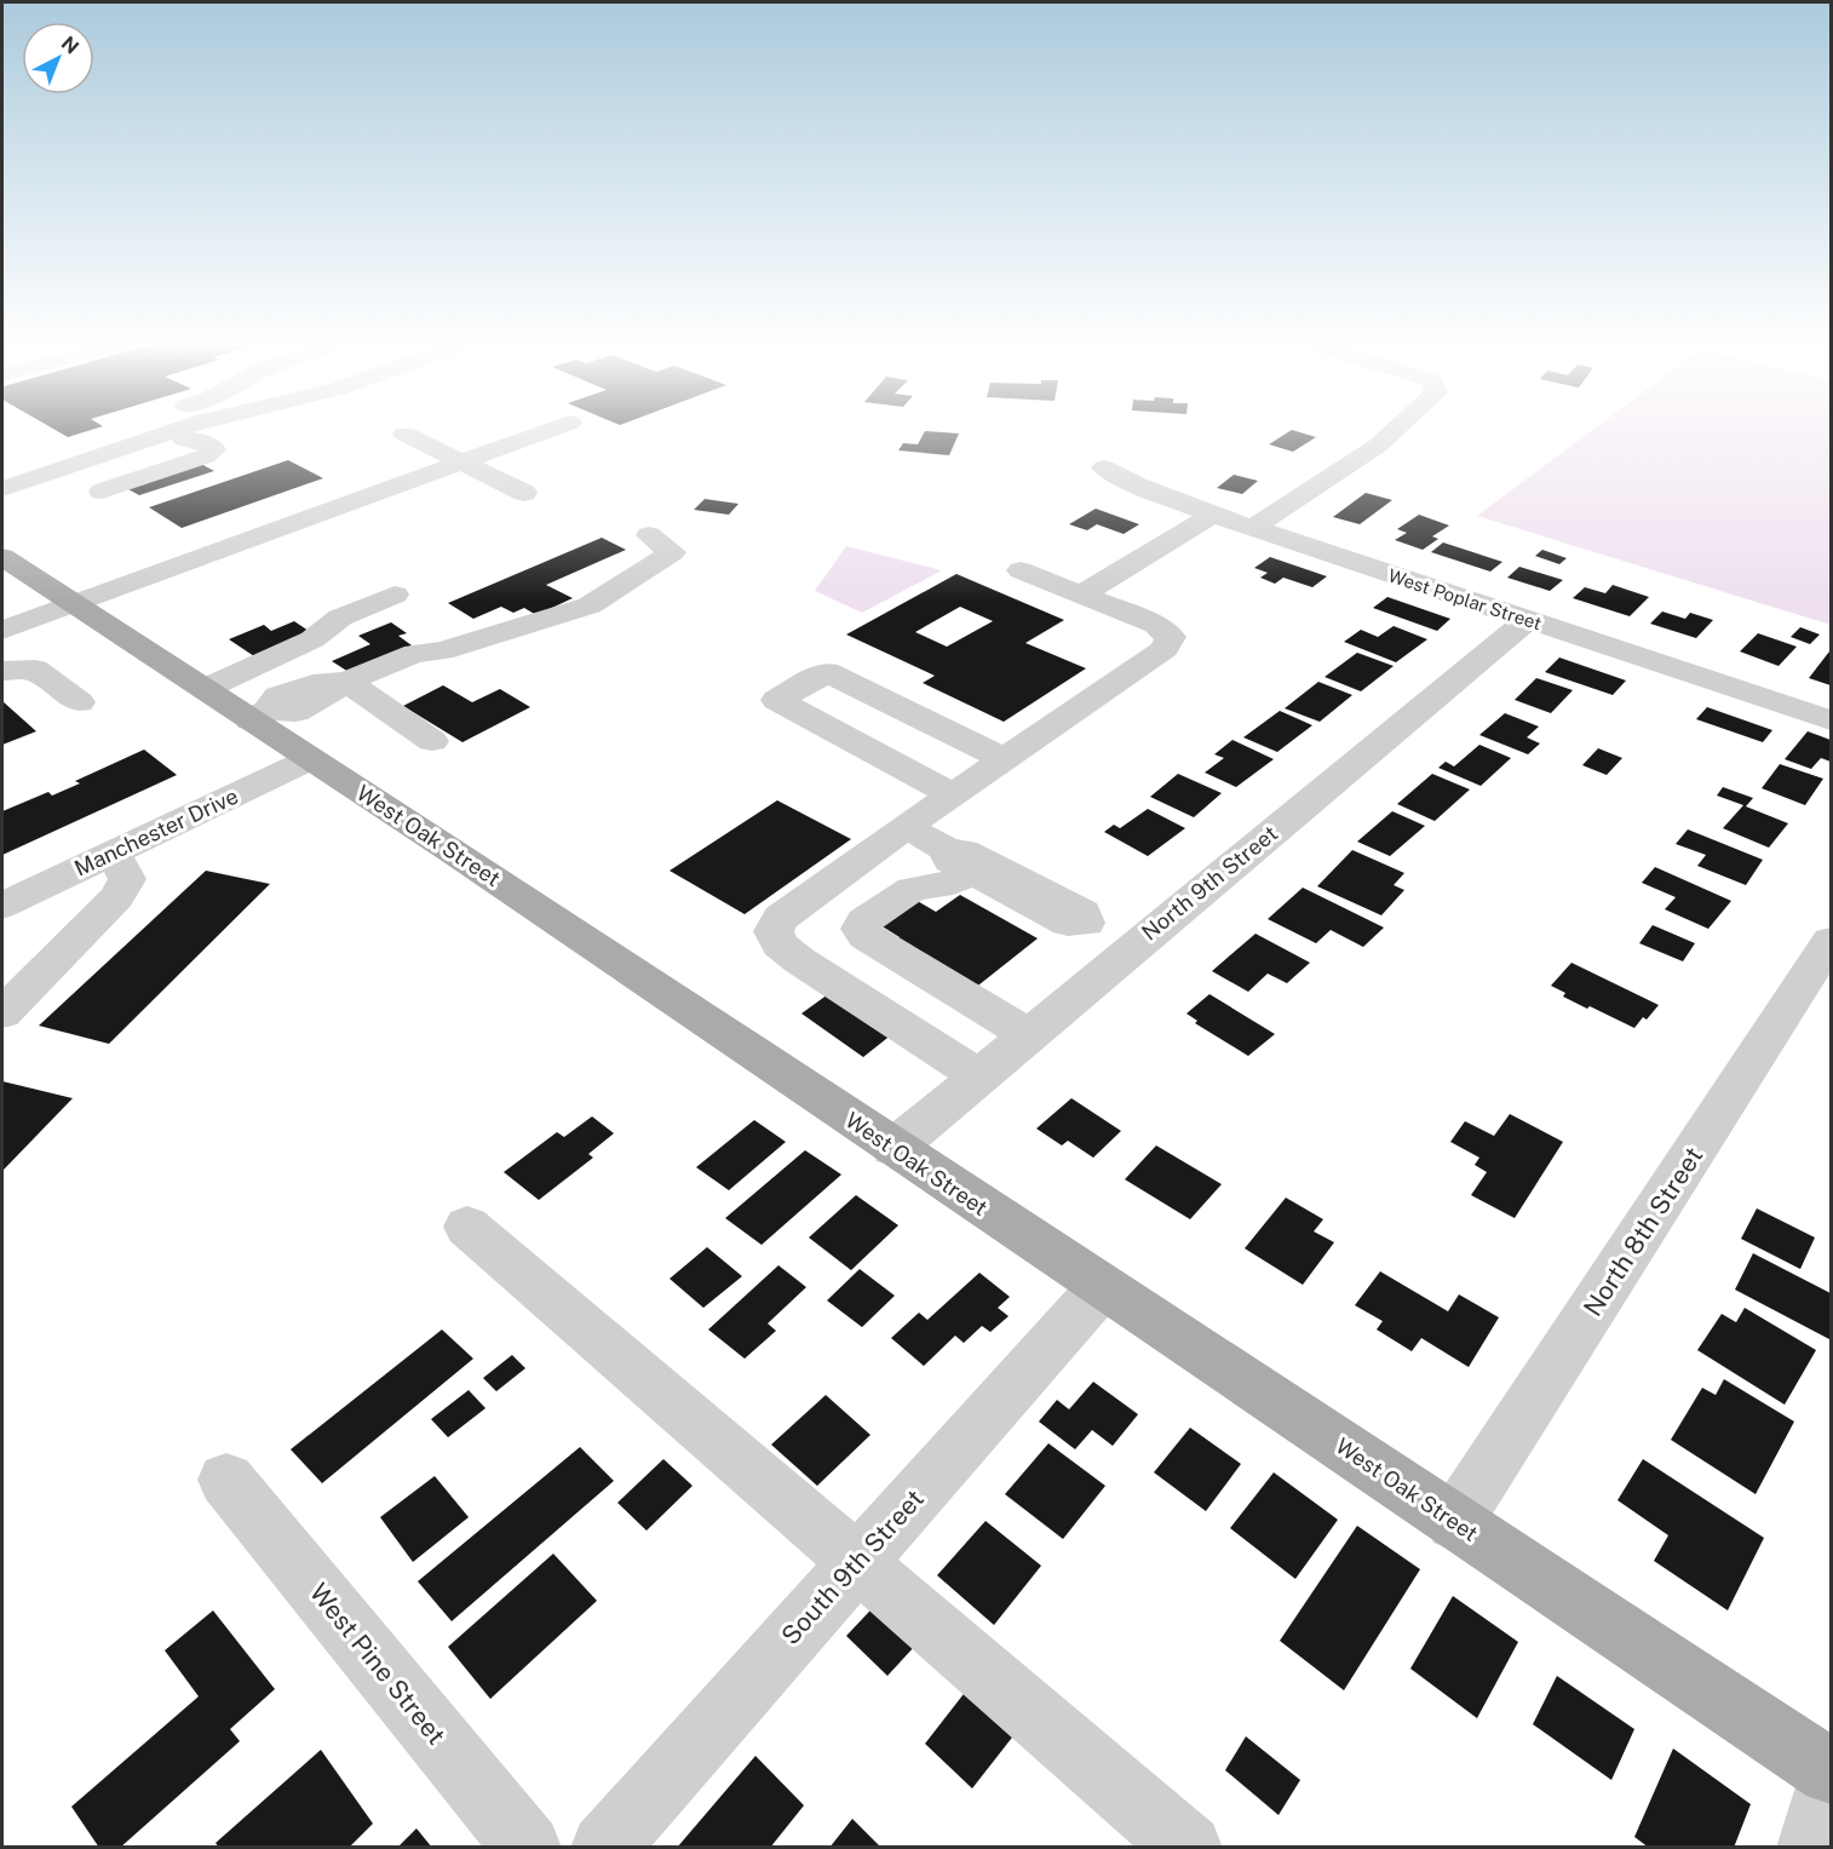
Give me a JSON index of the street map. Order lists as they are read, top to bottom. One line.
{"streets":{"main road":["West Oak Street"],"street":["West Poplar Street","Manchester Drive","North 9th Street","North 8th Street","South 9th Street","West Pine Street"]},"crossings":[["West Poplar Street","North 9th Street"],["Manchester Drive","West Oak Street"],["West Oak Street","North 9th Street"],["West Oak Street","North 8th Street"],["West Oak Street","South 9th Street"]],"north":"top right"}
